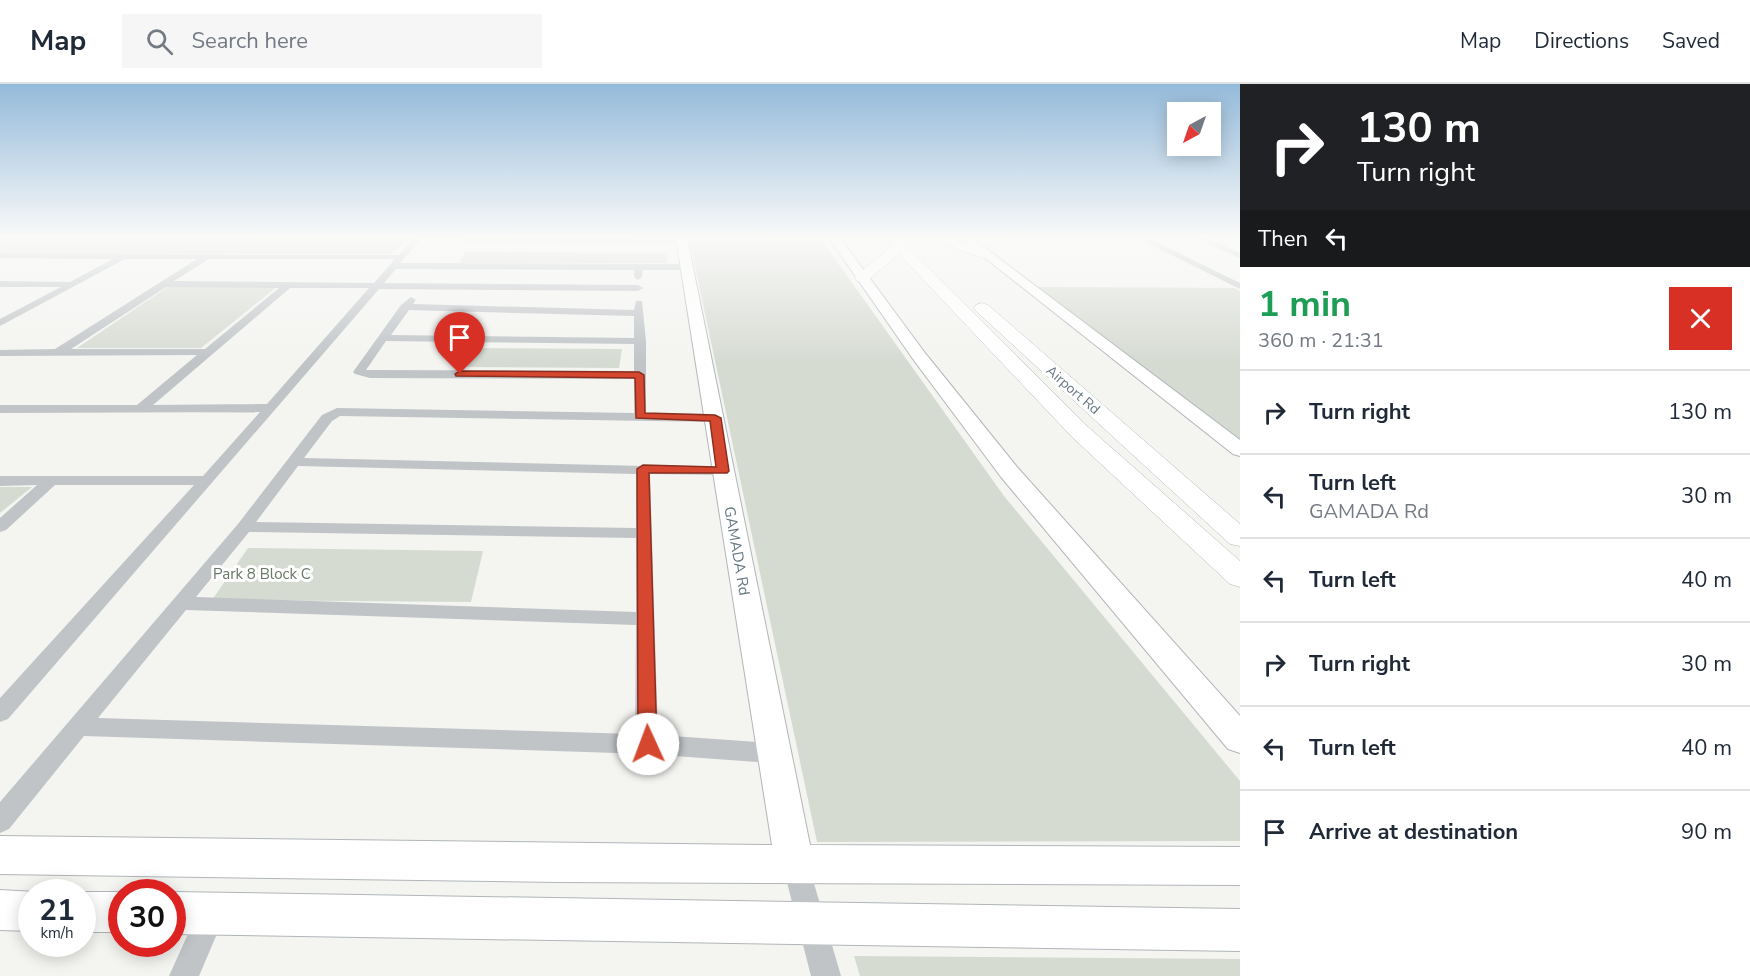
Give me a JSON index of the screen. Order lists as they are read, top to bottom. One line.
{"streets":{"main road":["Airport Rd"],"street":["GAMADA Rd"]},"parks":["Park 8 Block C"],"north":"bottom left","page":{"header":"Map","search":"Search here","nav":["Map","Directions","Saved"],"turn":["130 m","Turn right"],"then":"Then","heading":["1 min","360 m · 21:31"],"list":[{"name":"Turn right","value":"130 m"},{"name":"Turn left","note":"GAMADA Rd","value":"30 m"},{"name":"Turn left","value":"40 m"},{"name":"Turn right","value":"30 m"},{"name":"Turn left","value":"40 m"},{"name":"Arrive at destination","value":"90 m"}],"speed":"21 km/h","limit":"30"}}
